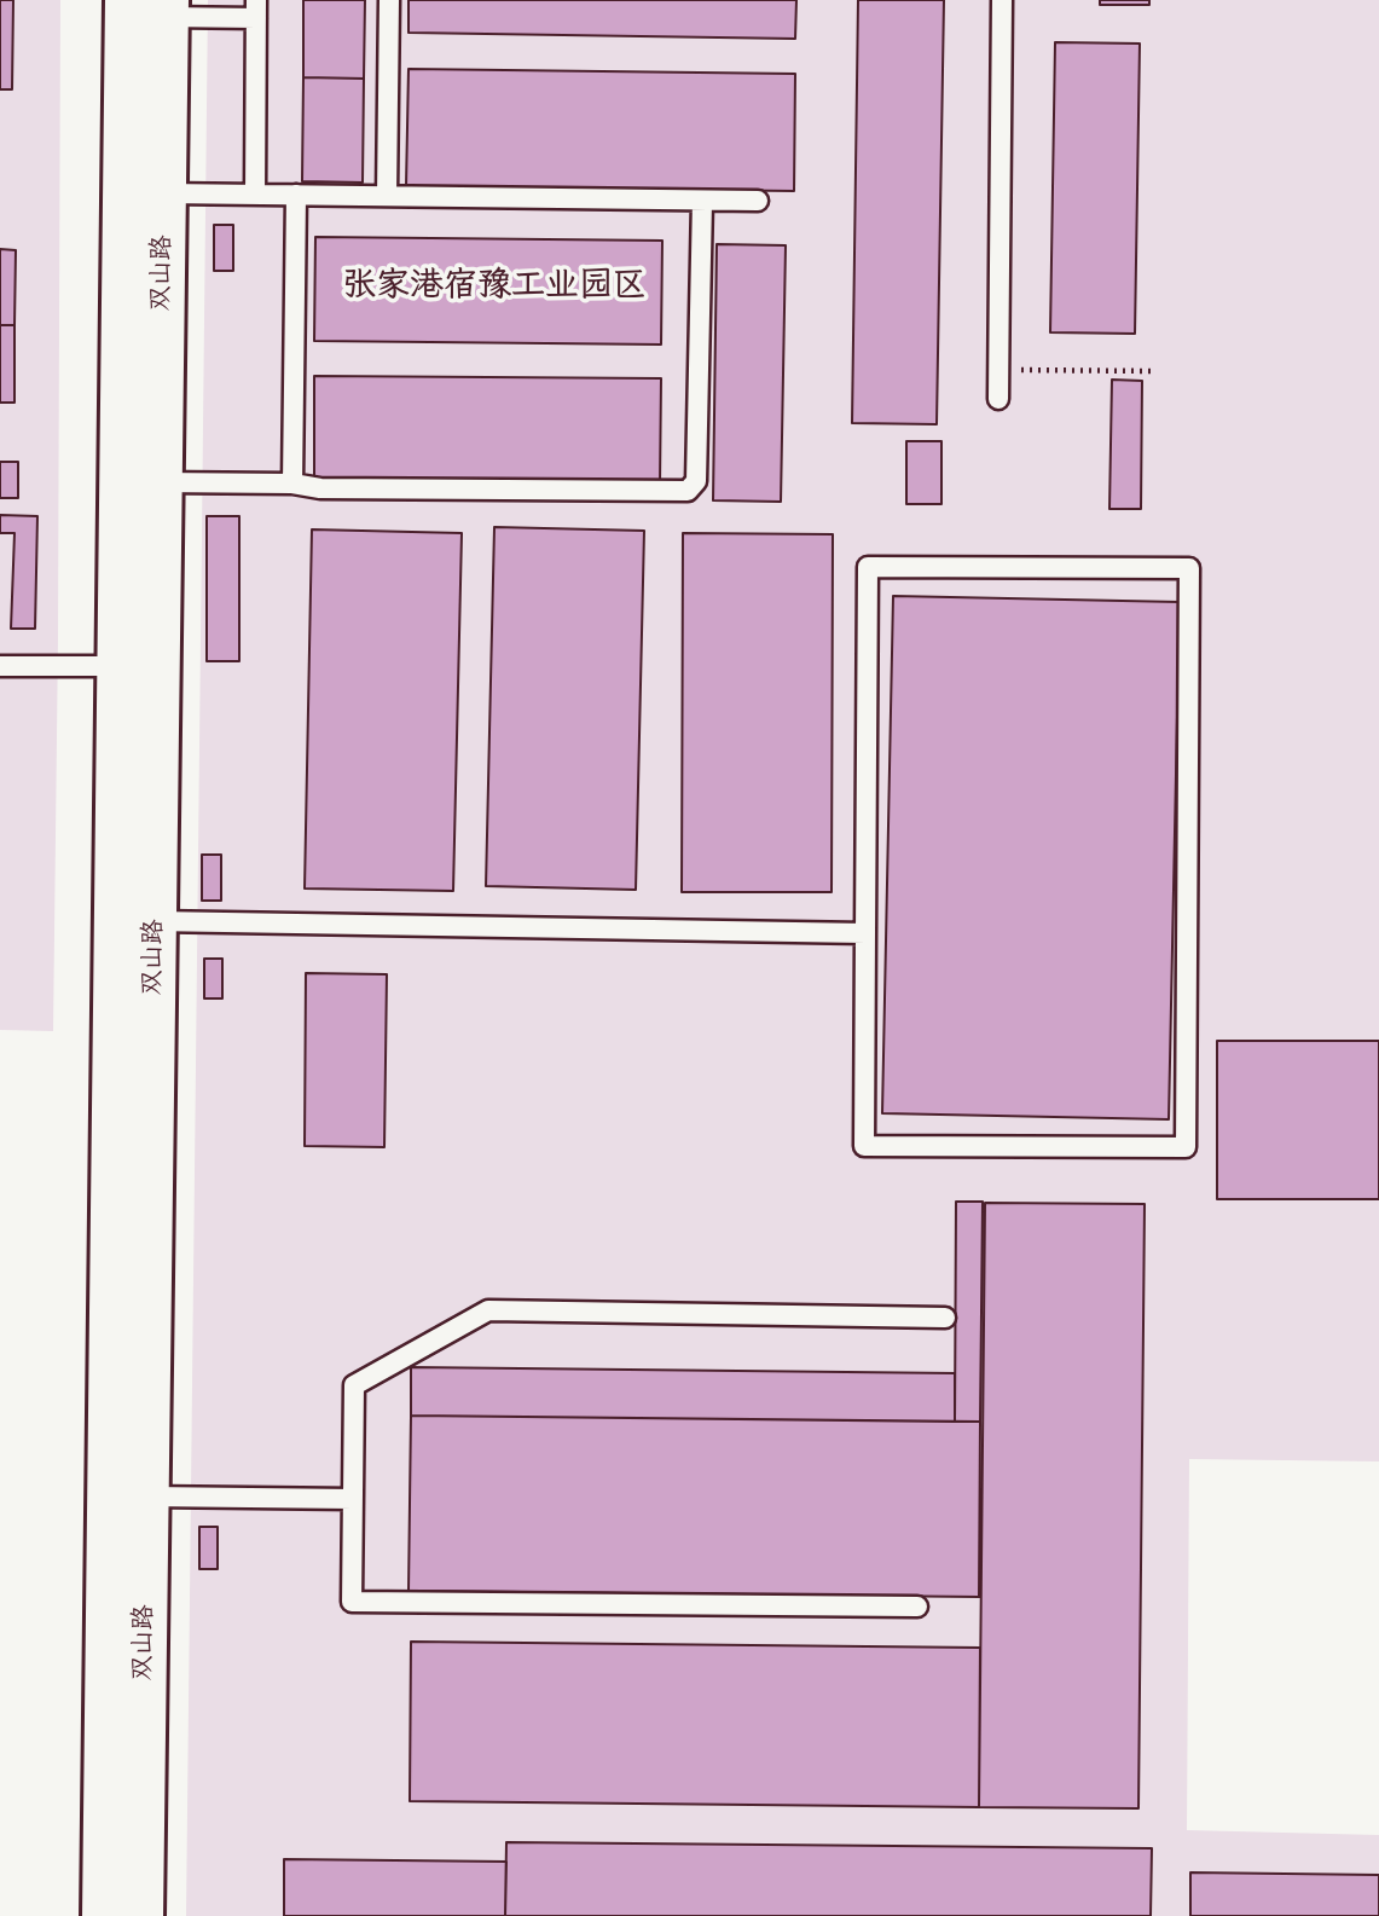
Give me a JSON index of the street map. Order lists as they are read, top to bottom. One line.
{"streets":{"street":["双山路"]},"districts":["张家港宿豫工业园区"]}
